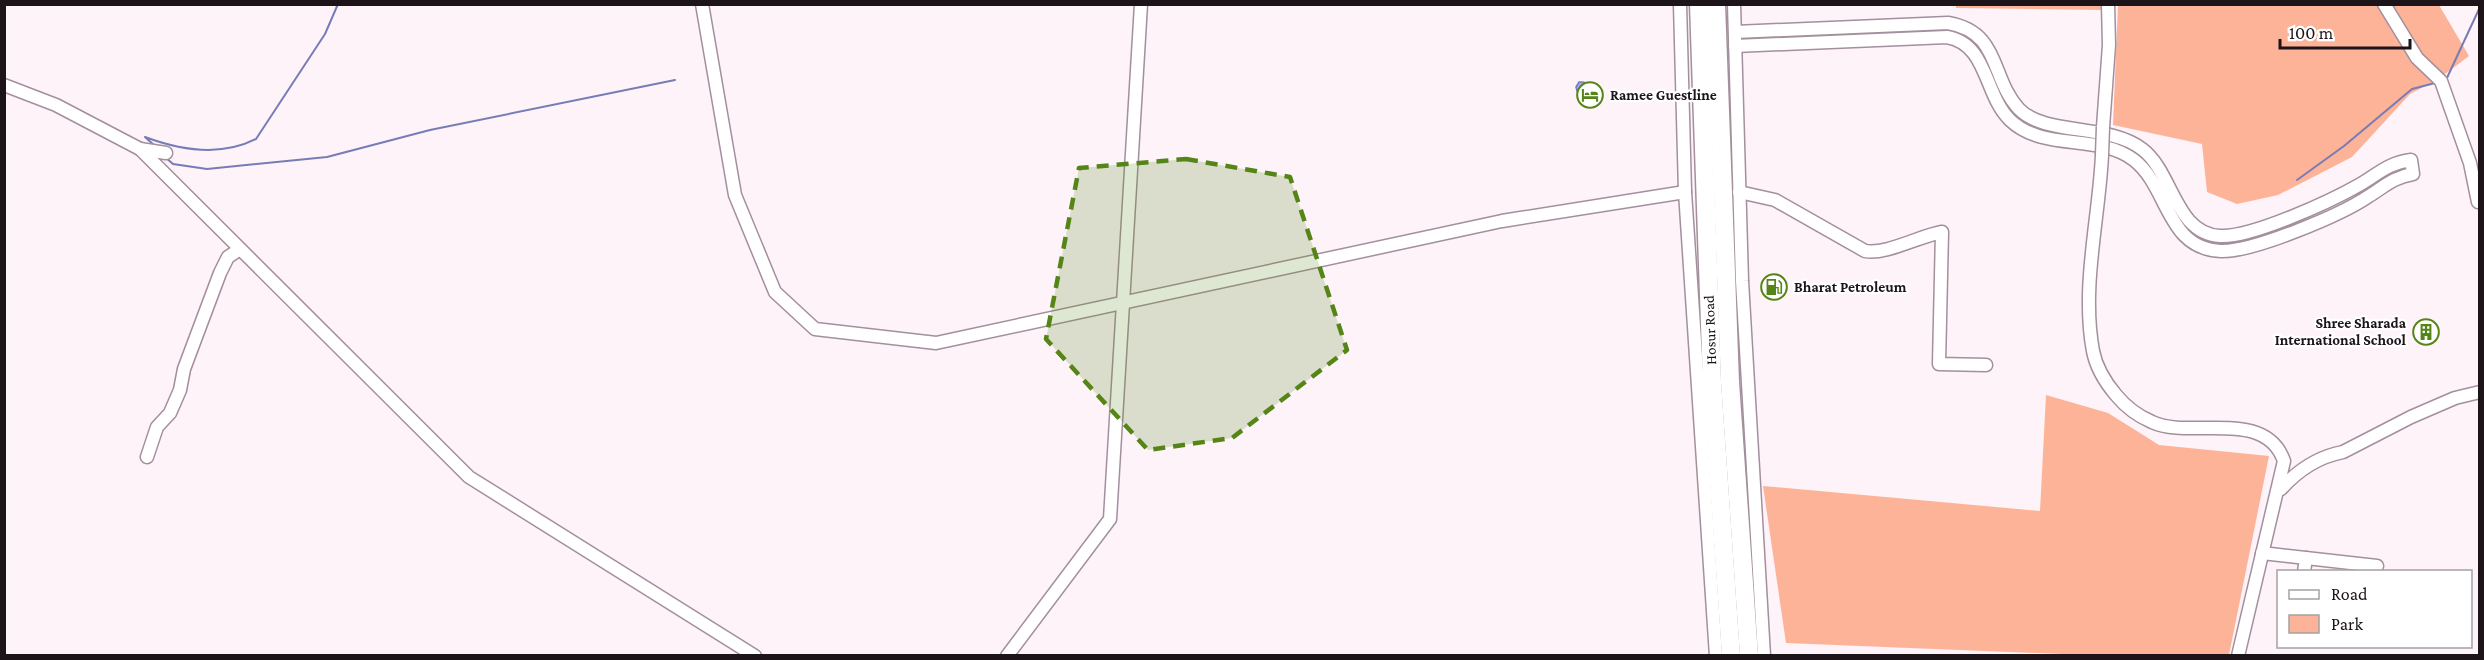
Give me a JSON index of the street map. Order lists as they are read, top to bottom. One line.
{"streets":{"highway":["Hosur Road"]},"places":{"hotel":["Ramee Guestline"],"fuel station":["Bharat Petroleum"],"building":["Shree Sharada International School"]},"legend":["Road","Park"],"scale_bar":"100 m"}
